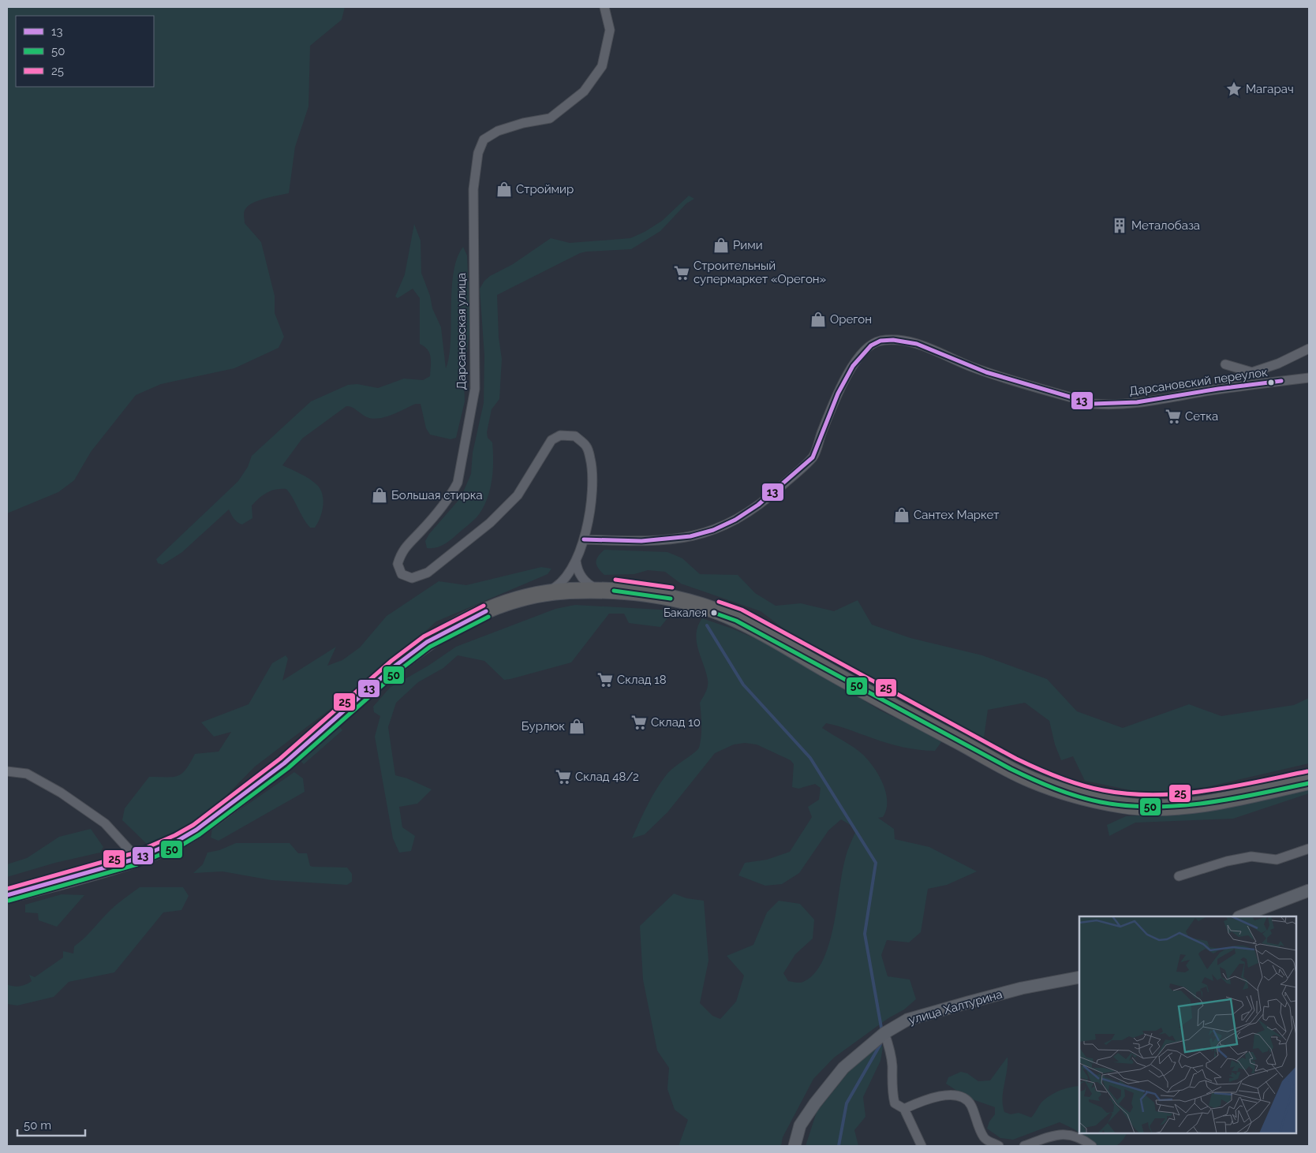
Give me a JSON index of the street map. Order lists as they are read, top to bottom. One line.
{"streets":{"street":["Дарсановская улица","Дарсановский переулок","улица Халтурина"]},"crossings":[["Дарсановская улица","Дарсановский переулок"]],"places":{"place":["Магарач"],"shop":["Строймир","Рими","Орегон","Большая стирка","Сантех Маркет","Бурлюк"],"building":["Металобаза"],"supermarket":["Строительный супермаркет «Орегон»","Сетка","Склад 18","Склад 10","Склад 48/2"],"other":["Бакалея"]},"lines":["transit line 13","transit line 25","transit line 50"],"legend":["13","50","25"],"scale_bar":"50 m"}
